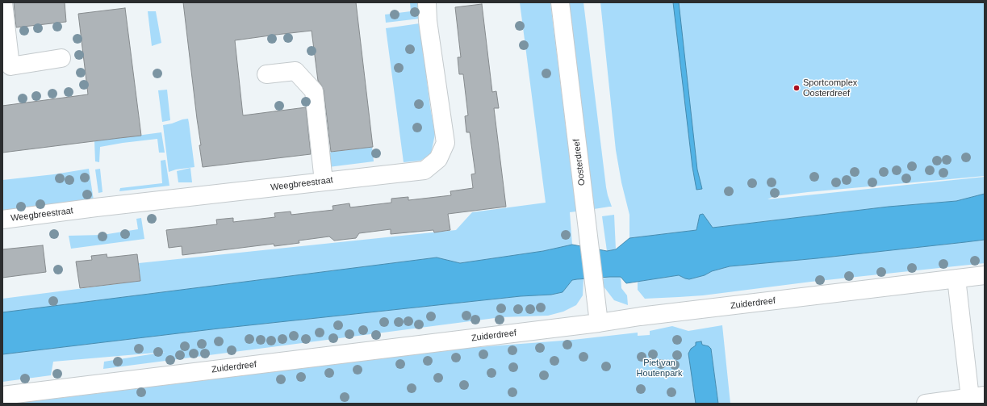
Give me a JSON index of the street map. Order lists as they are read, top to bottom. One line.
{"streets":{"street":["Oosterdreef","Weegbreestraat","Zuiderdreef"]},"crossings":[["Oosterdreef","Zuiderdreef"]],"parks":["Piet van Houtenpark"],"places":["Sportcomplex Oosterdreef"]}
